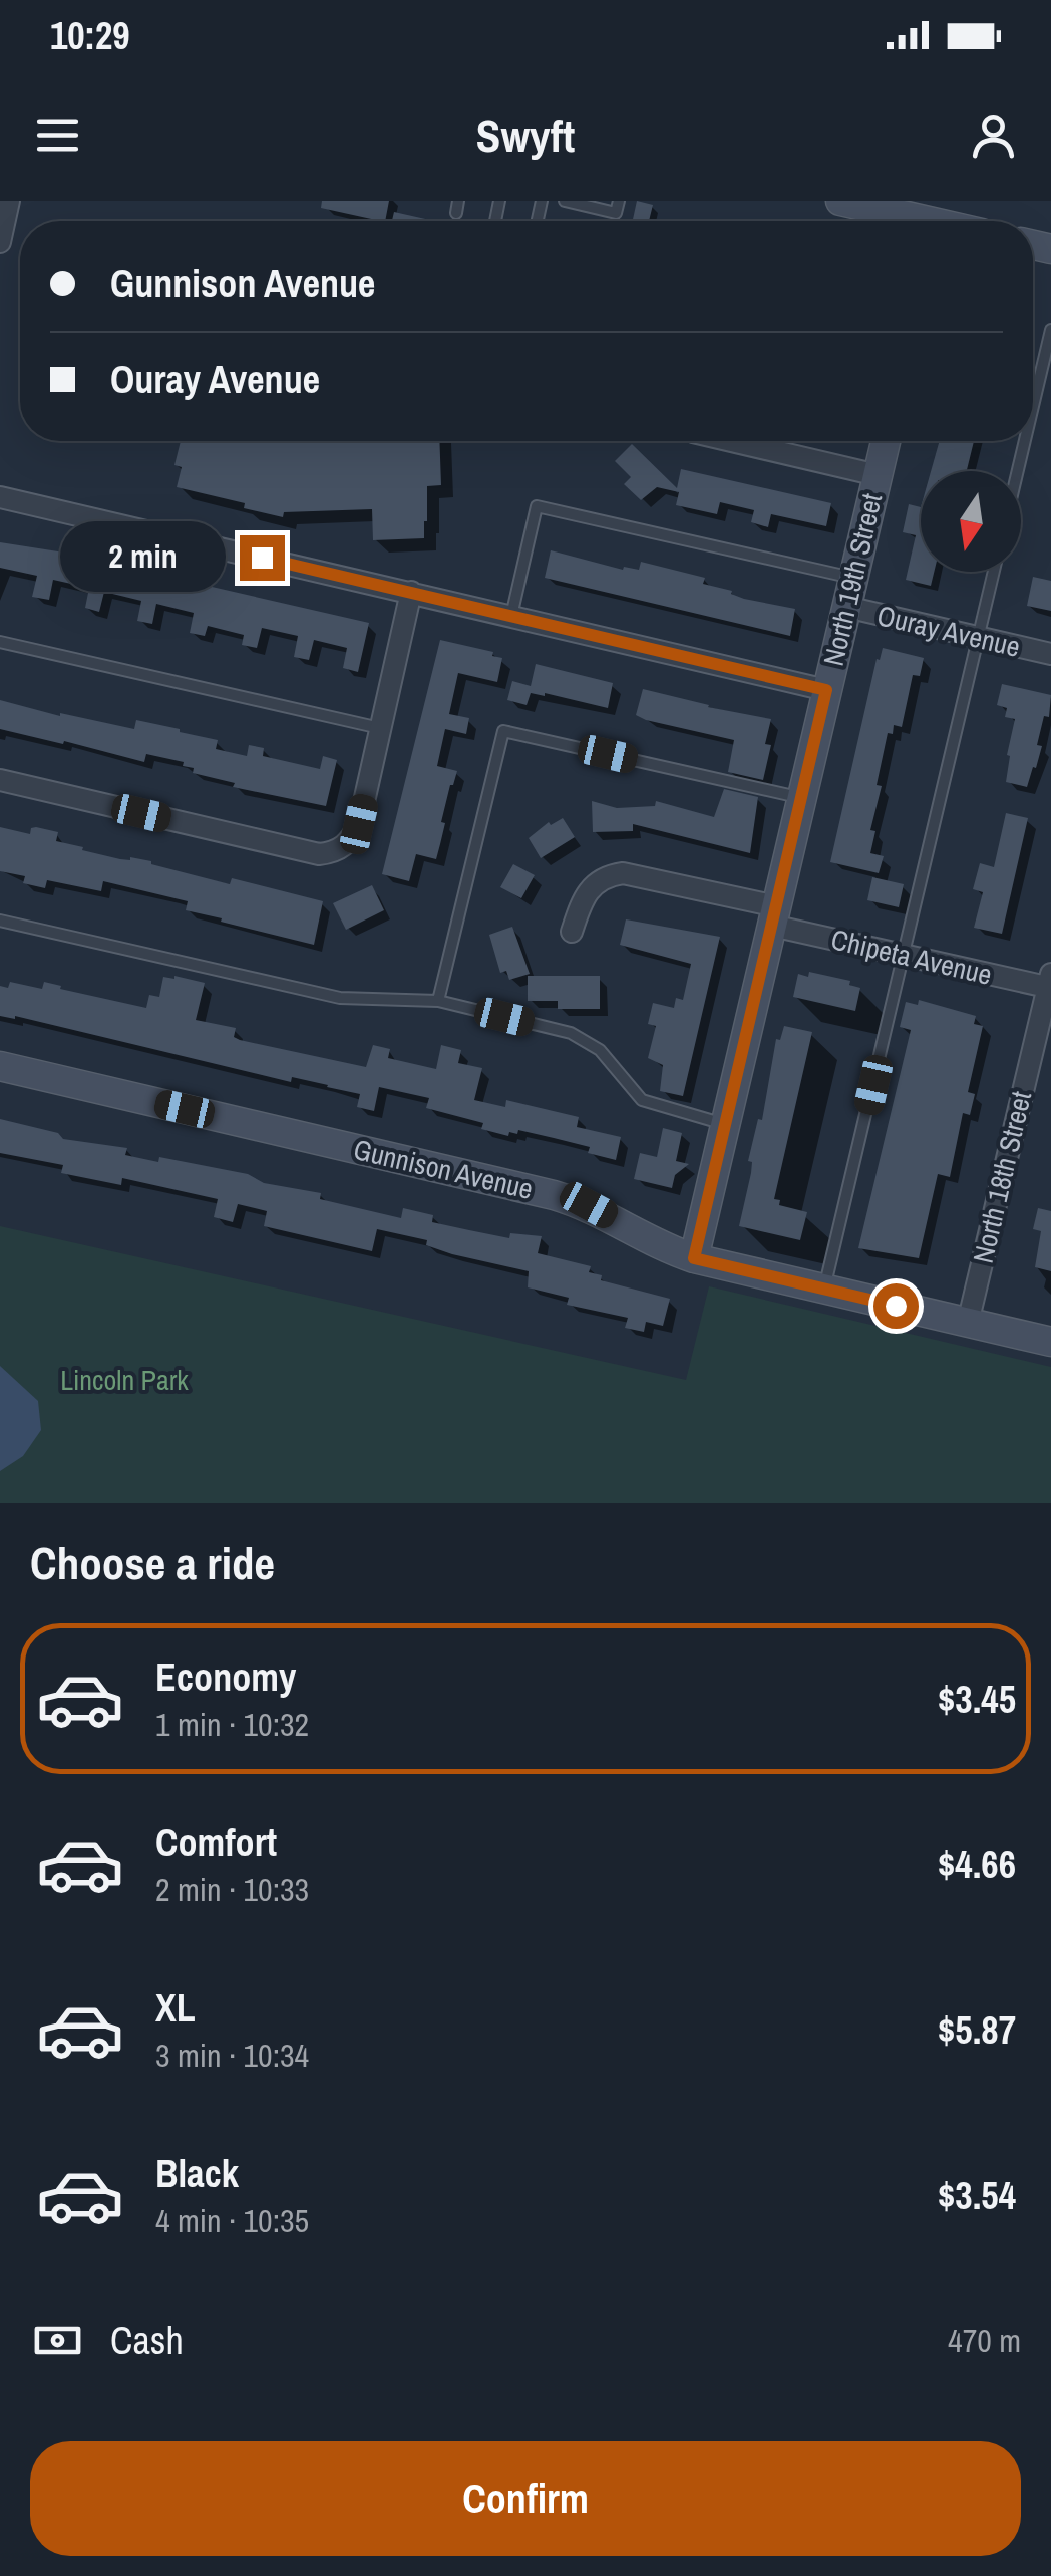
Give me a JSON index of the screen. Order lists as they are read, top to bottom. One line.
{"streets":{"street":["North 19th Street","Ouray Avenue","Chipeta Avenue","Gunnison Avenue","North 18th Street"]},"crossings":[["North 19th Street","Ouray Avenue"],["North 19th Street","Chipeta Avenue"],["North 19th Street","Gunnison Avenue"],["Chipeta Avenue","North 18th Street"],["Gunnison Avenue","North 18th Street"]],"parks":["Lincoln Park"],"north":"bottom","page":{"status":"10:29","header":"Swyft","banner":["Gunnison Avenue","Ouray Avenue"],"bubble":"2 min","heading":"Choose a ride","list":[{"name":"Economy","note":"1 min · 10:32","value":"$3.45"},{"name":"Comfort","note":"2 min · 10:33","value":"$4.66"},{"name":"XL","note":"3 min · 10:34","value":"$5.87"},{"name":"Black","note":"4 min · 10:35","value":"$3.54"}],"pay":["Cash","470 m"],"buttons":"Confirm"}}
